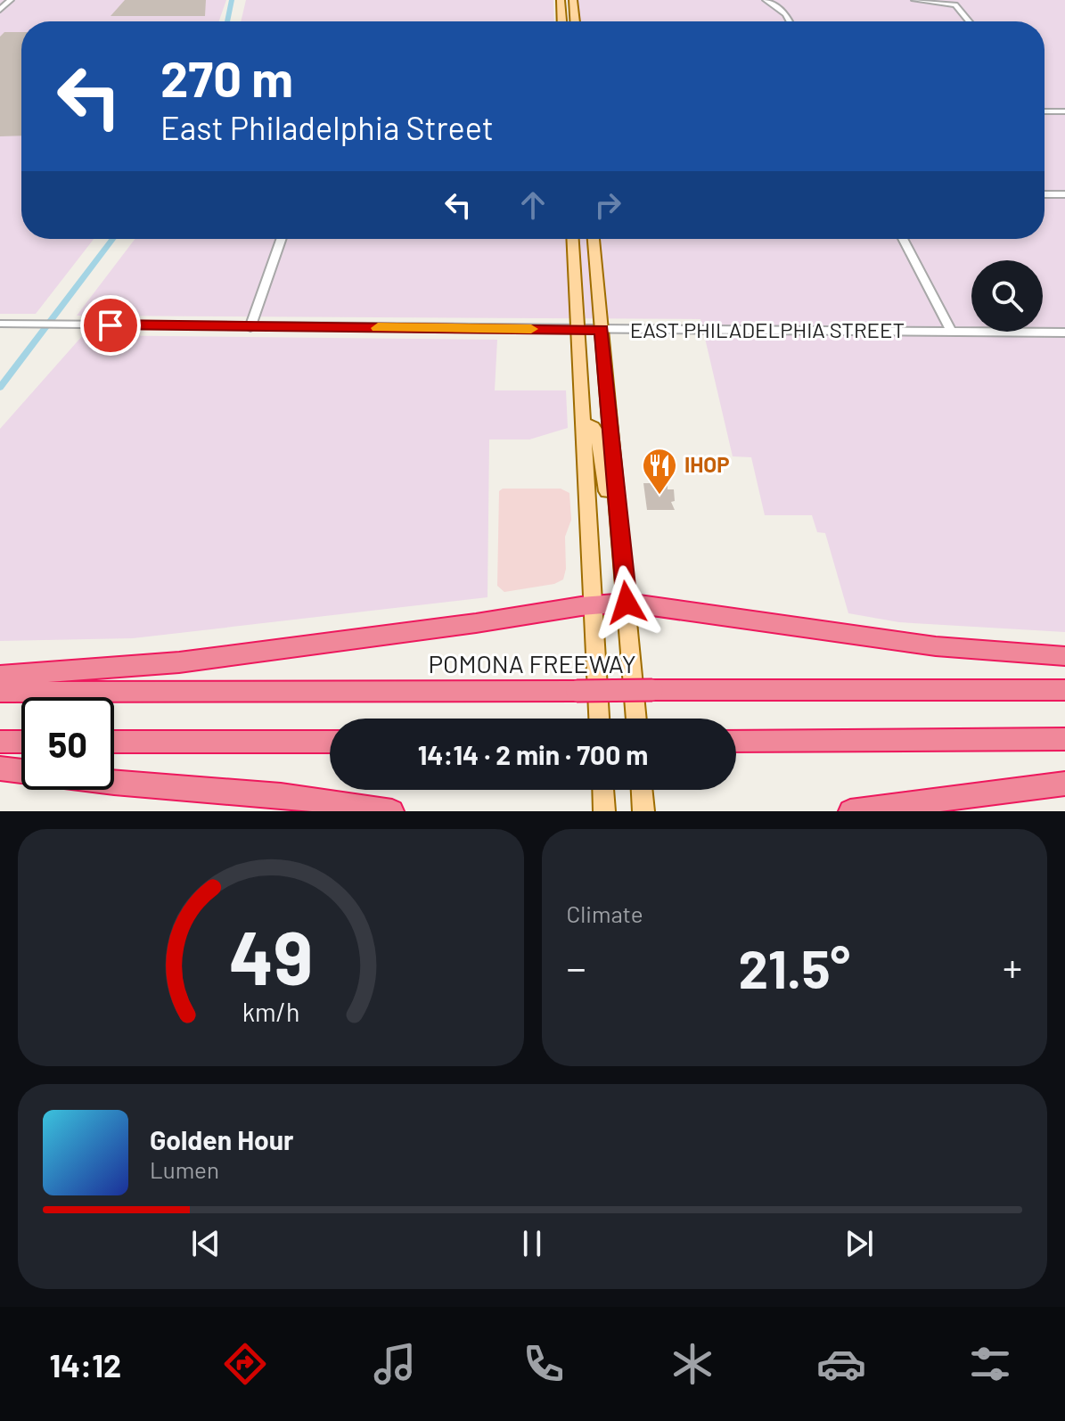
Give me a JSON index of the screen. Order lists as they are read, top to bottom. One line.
{"streets":{"highway":["POMONA FREEWAY"],"street":["EAST PHILADELPHIA STREET"]},"places":{"restaurant":["IHOP"]},"page":{"turn":["270 m","East Philadelphia Street"],"limit":"50","trip":"14:14 · 2 min · 700 m","tile":"Climate","heat":["−","21.5°","+"],"song":["Golden Hour","Lumen"],"tabs":"14:12","gauge":["49","km/h"]}}
